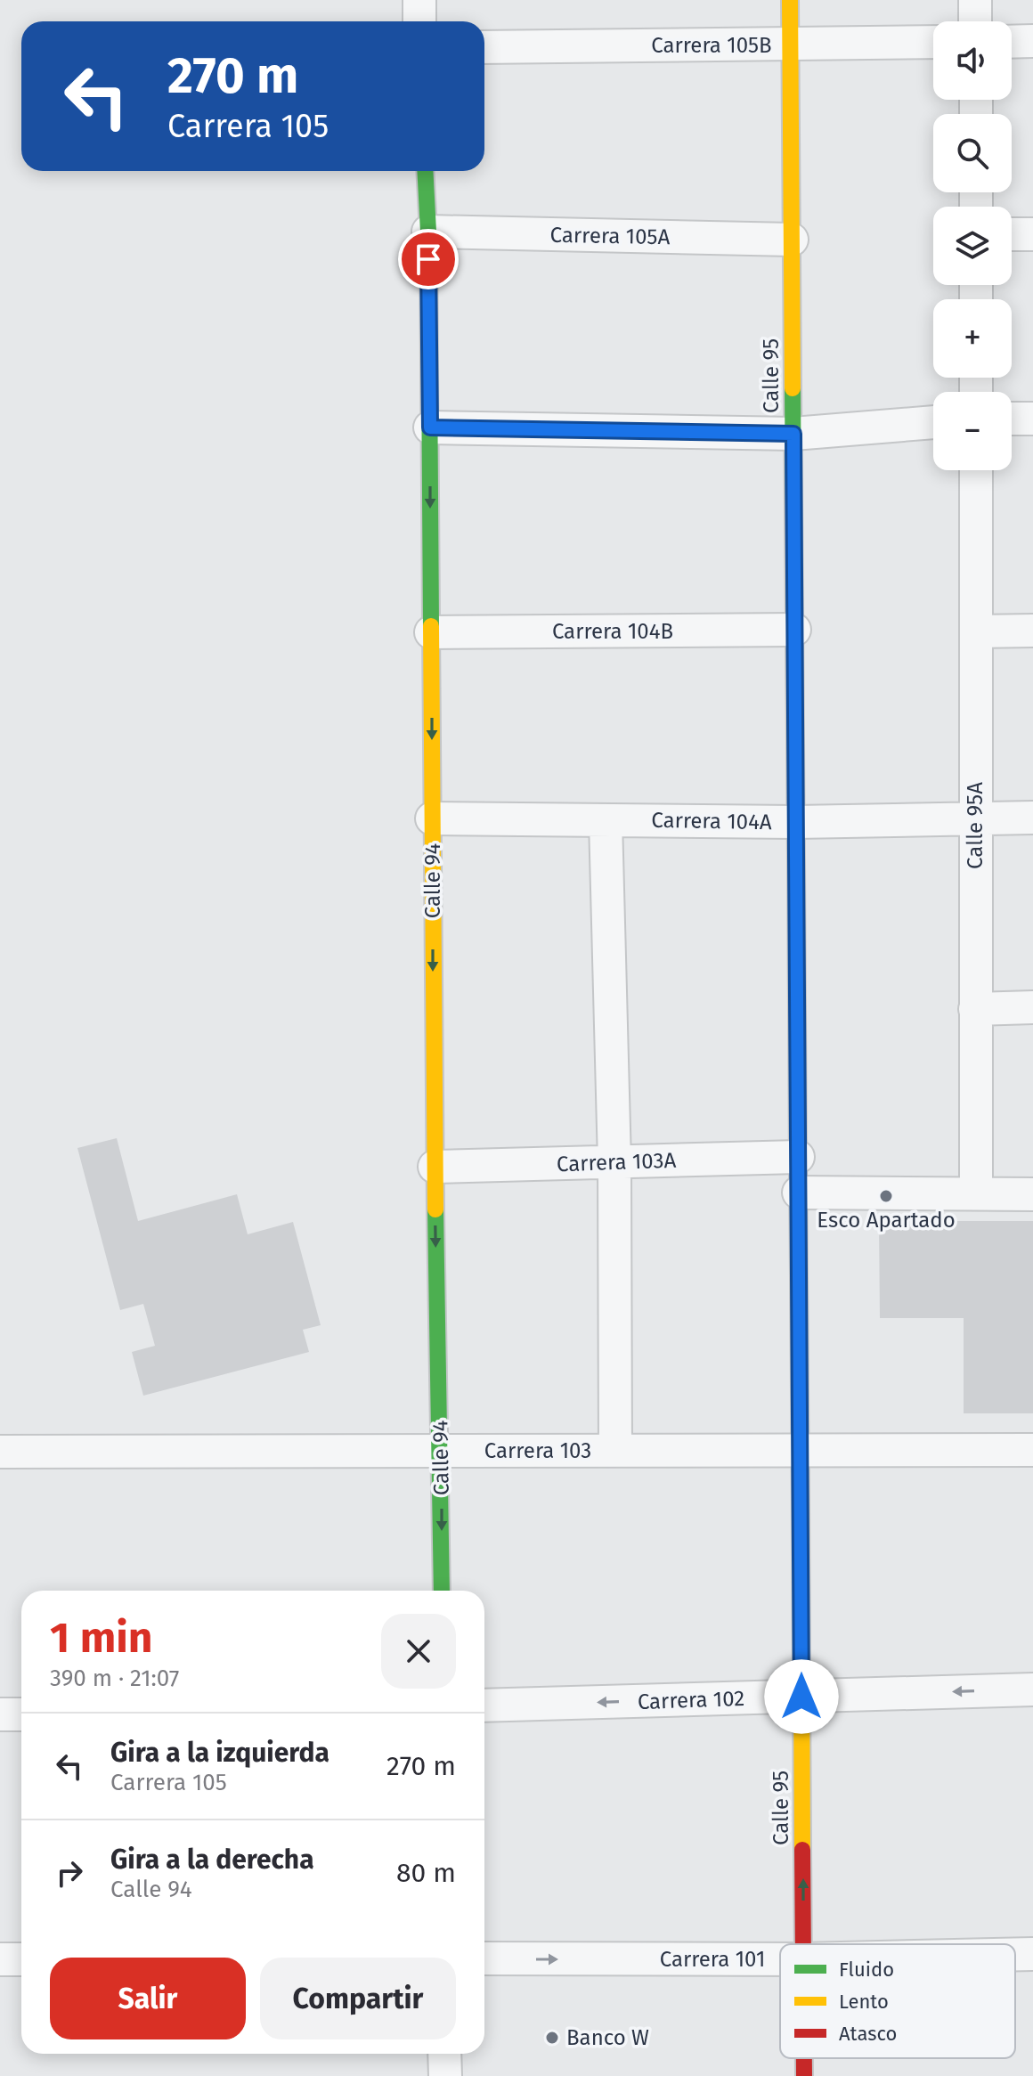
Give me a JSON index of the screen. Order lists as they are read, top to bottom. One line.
{"streets":{"street":["Carrera 105B","Carrera 105A","Calle 95","Carrera 104B","Carrera 104A","Calle 95A","Calle 94","Carrera 103A","Carrera 103","Carrera 102","Carrera 101"]},"crossings":[["Carrera 105B","Calle 95"],["Carrera 105A","Calle 95"],["Carrera 105A","Calle 94"],["Calle 95","Carrera 104B"],["Calle 95","Carrera 104A"],["Calle 95","Carrera 103A"],["Calle 95","Carrera 103"],["Calle 95","Carrera 102"],["Carrera 104B","Calle 94"],["Carrera 104A","Calle 95A"],["Carrera 104A","Calle 94"],["Calle 94","Carrera 103A"],["Calle 94","Carrera 103"]],"one_way":["Calle 94","Carrera 102","Carrera 101"],"places":["Esco Apartado","Banco W"],"legend":["Fluido","Lento","Atasco"],"page":{"map_buttons":["+","−"],"turn":["270 m","Carrera 105"],"heading":["1 min","390 m · 21:07"],"list":[{"name":"Gira a la izquierda","note":"Carrera 105","value":"270 m"},{"name":"Gira a la derecha","note":"Calle 94","value":"80 m"}],"buttons":["Salir","Compartir"]}}
